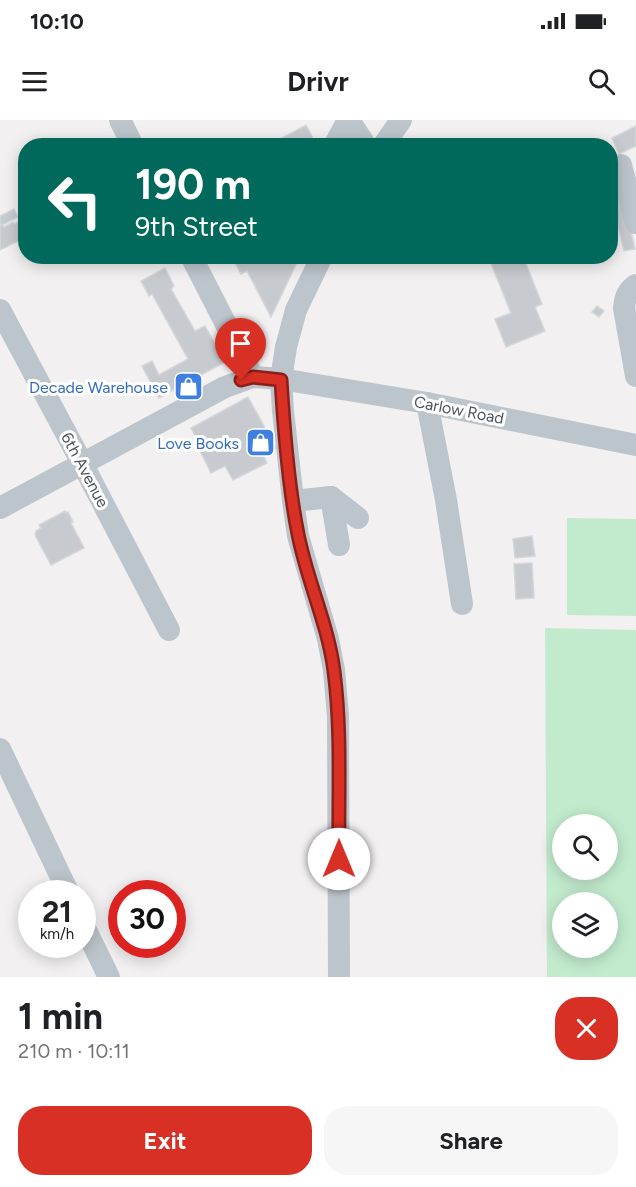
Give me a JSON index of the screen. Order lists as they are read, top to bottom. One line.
{"streets":{"street":["Carlow Road","6th Avenue"]},"places":{"shop":["Decade Warehouse","Love Books"]},"page":{"status":"10:10","header":"Drivr","turn":["190 m","9th Street"],"speed":"21 km/h","limit":"30","heading":["1 min","210 m · 10:11"],"buttons":["Exit","Share"]}}
